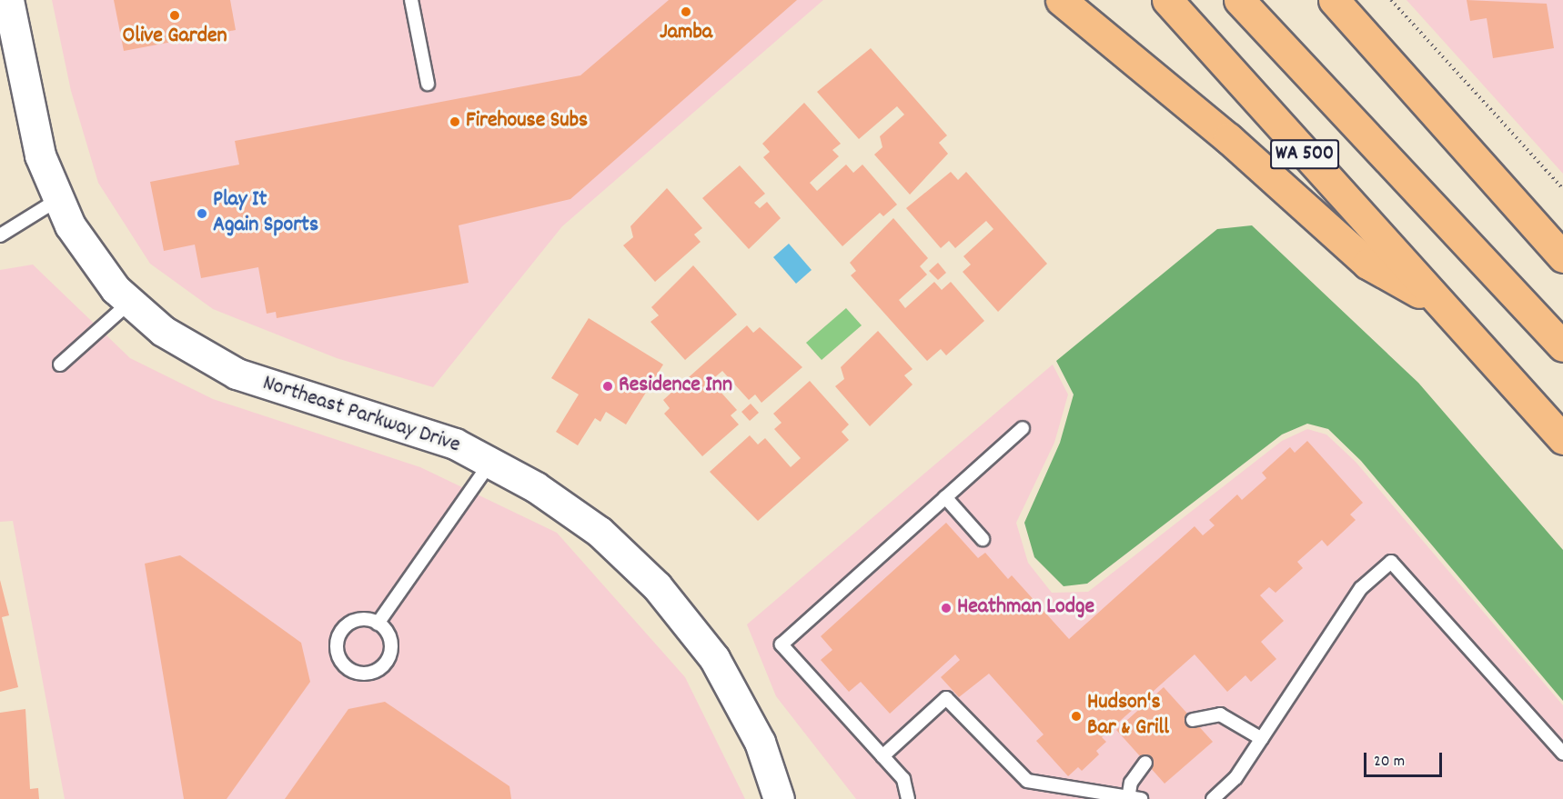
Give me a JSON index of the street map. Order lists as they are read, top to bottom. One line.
{"streets":{"highway":["WA 500"],"street":["Northeast Parkway Drive"]},"places":["Jamba","Olive Garden","Firehouse Subs","Play It Again Sports","Residence Inn","Heathman Lodge","Hudson's Bar & Grill"],"scale_bar":"20 m"}
